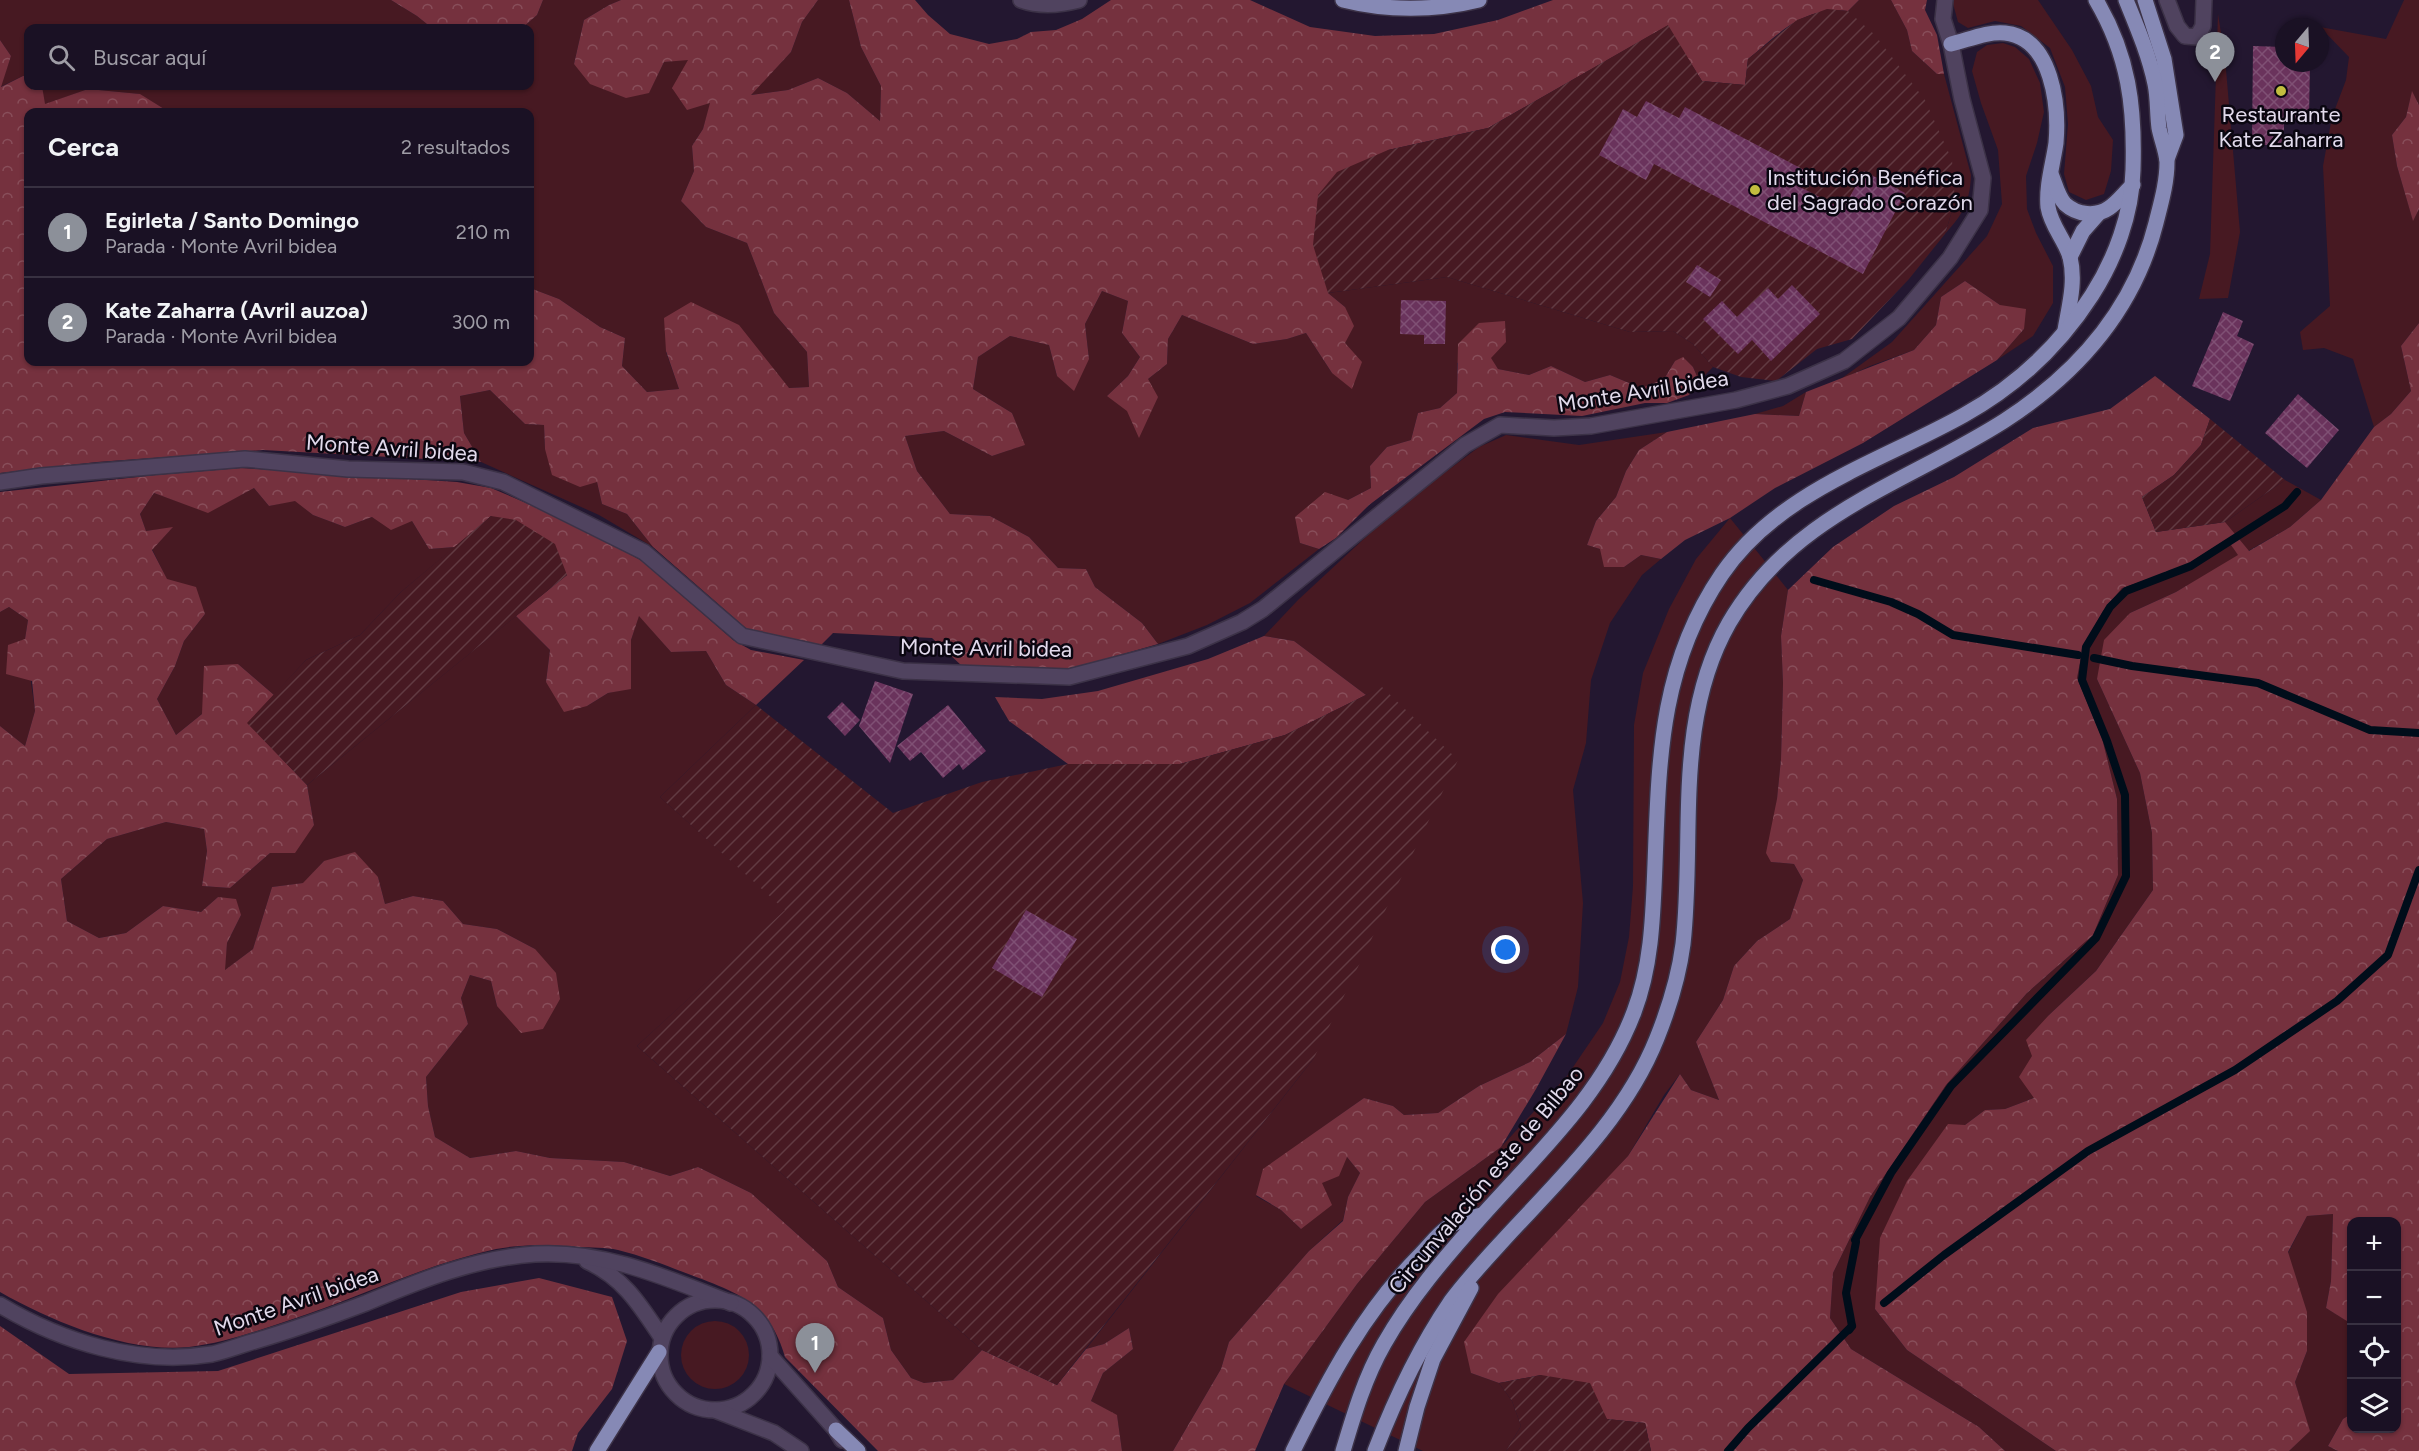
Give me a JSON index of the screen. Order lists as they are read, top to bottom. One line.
{"streets":{"main road":["Circunvalación este de Bilbao"],"street":["Monte Avril bidea"]},"places":["Restaurante Kate Zaharra","Institución Benéfica del Sagrado Corazón"],"north":"bottom","page":{"search":"Buscar aquí","pins":["2","1"],"heading":["Cerca","2 resultados"],"list":[{"mark":"1","name":"Egirleta / Santo Domingo","note":"Parada · Monte Avril bidea","value":"210 m"},{"mark":"2","name":"Kate Zaharra (Avril auzoa)","note":"Parada · Monte Avril bidea","value":"300 m"}],"map_buttons":["+","−"]}}
